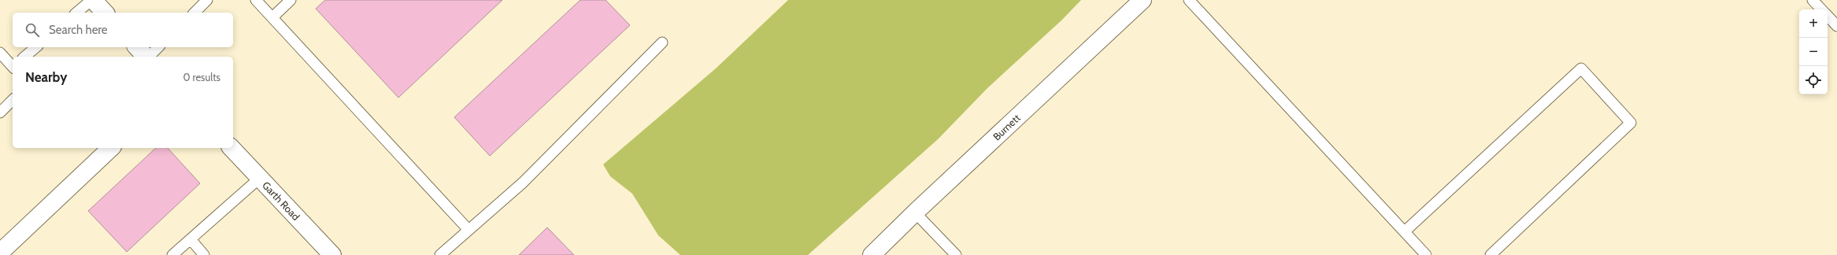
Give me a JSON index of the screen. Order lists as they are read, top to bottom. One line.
{"streets":{"street":["Burnett","Garth Road"]},"page":{"map_buttons":["+","−"],"search":"Search here","heading":["Nearby","0 results"]}}
